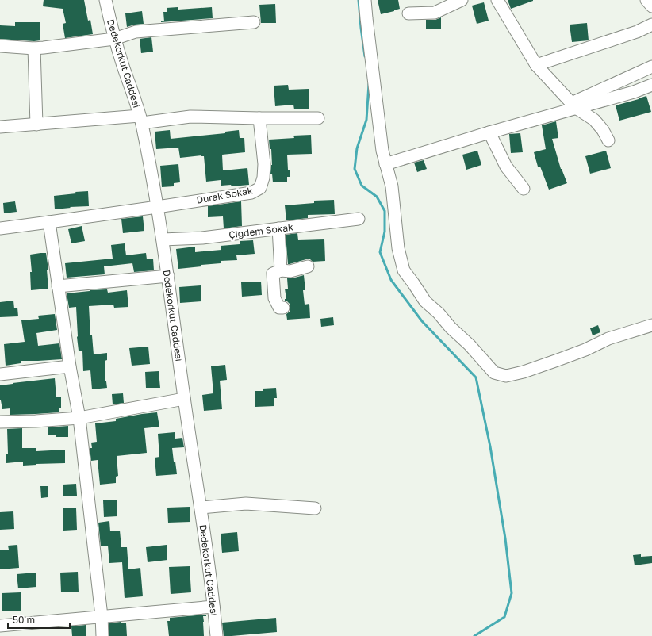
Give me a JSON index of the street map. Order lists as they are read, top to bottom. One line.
{"streets":{"street":["Dedekorkut Caddesi","Durak Sokak","Çiğdem Sokak"]},"crossings":[["Dedekorkut Caddesi","Durak Sokak"],["Dedekorkut Caddesi","Çiğdem Sokak"]],"scale_bar":"50 m"}
